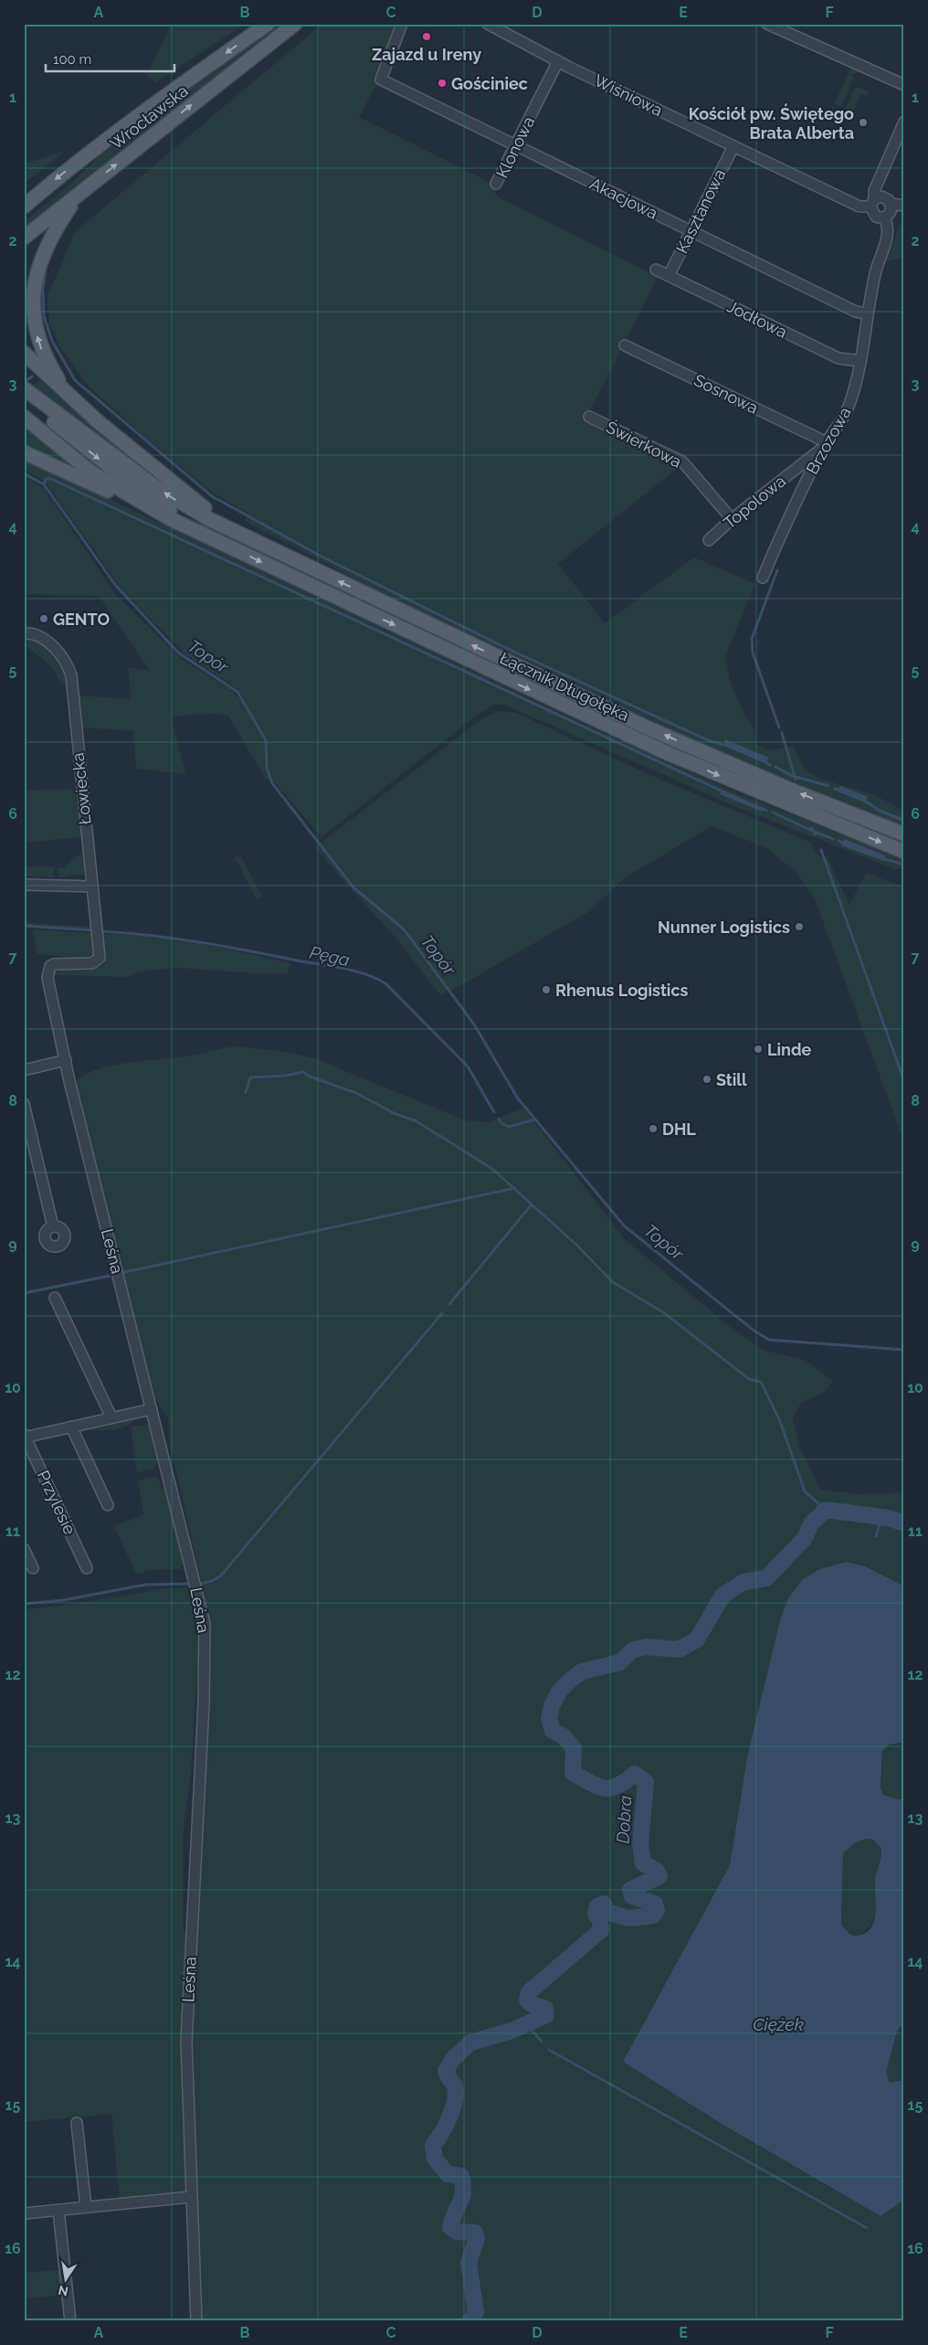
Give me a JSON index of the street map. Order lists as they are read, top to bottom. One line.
{"streets":{"main road":["Wrocławska","Łącznik Długołęka"],"street":["Wiśniowa","Klonowa","Akacjowa","Kasztanowa","Jodłowa","Sosnowa","Brzozowa","Świerkowa","Topolowa","Łowiecka","Leśna","Przylesie"]},"crossings":[["Wiśniowa","Klonowa"],["Wiśniowa","Kasztanowa"],["Wiśniowa","Brzozowa"],["Klonowa","Akacjowa"],["Akacjowa","Kasztanowa"],["Akacjowa","Brzozowa"],["Kasztanowa","Jodłowa"],["Jodłowa","Brzozowa"],["Sosnowa","Brzozowa"],["Sosnowa","Topolowa"],["Brzozowa","Topolowa"],["Świerkowa","Topolowa"],["Łowiecka","Leśna"],["Leśna","Przylesie"]],"water":["Topór","Pęga","Dobra","Ciężek"],"places":["Zajazd u Ireny","Gościniec","Kościół pw. Świętego Brata Alberta","GENTO","Nunner Logistics","Rhenus Logistics","Linde","Still","DHL"],"scale_bar":"100 m","north":"bottom","grid":{"columns":["A","B","C","D","E","F"],"rows":["1","2","3","4","5","6","7","8","9","10","11","12","13","14","15","16"]}}
